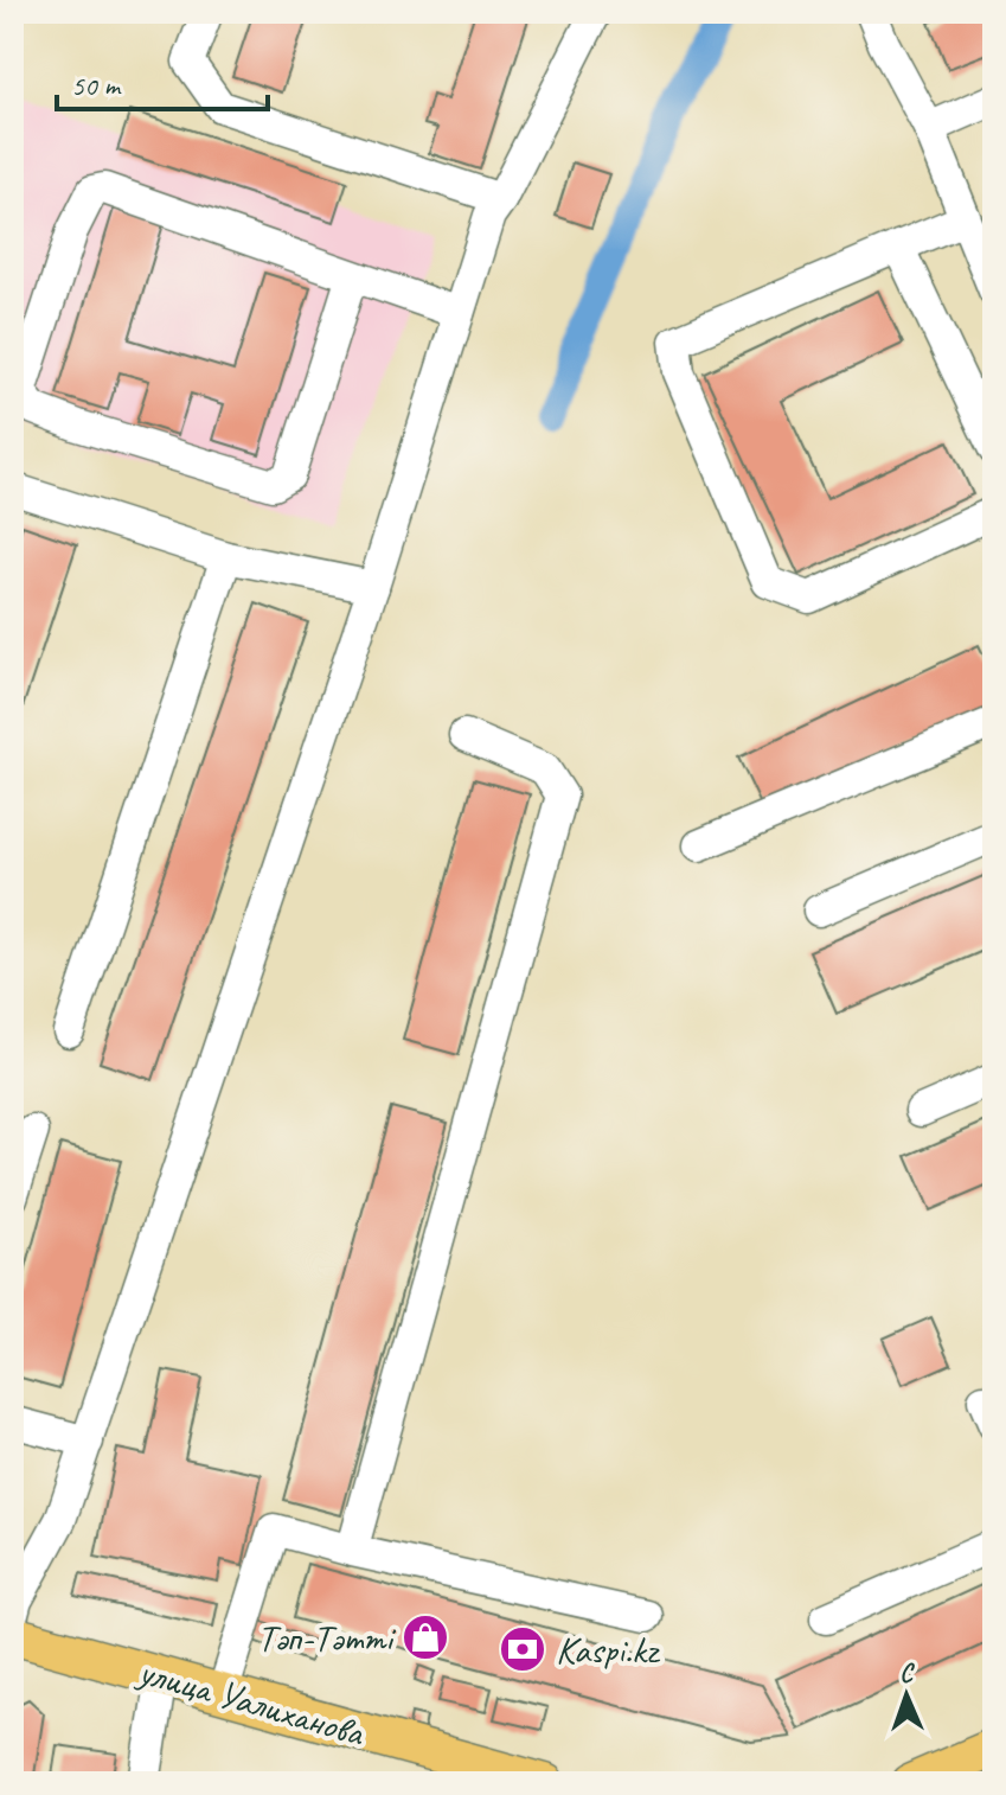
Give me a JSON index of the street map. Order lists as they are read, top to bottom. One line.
{"streets":{"main road":["улица Уалиханова"]},"places":{"shop":["Тәп-Тәтті"],"bank":["Kaspi.kz"]},"scale_bar":"50 m","north":"top"}
